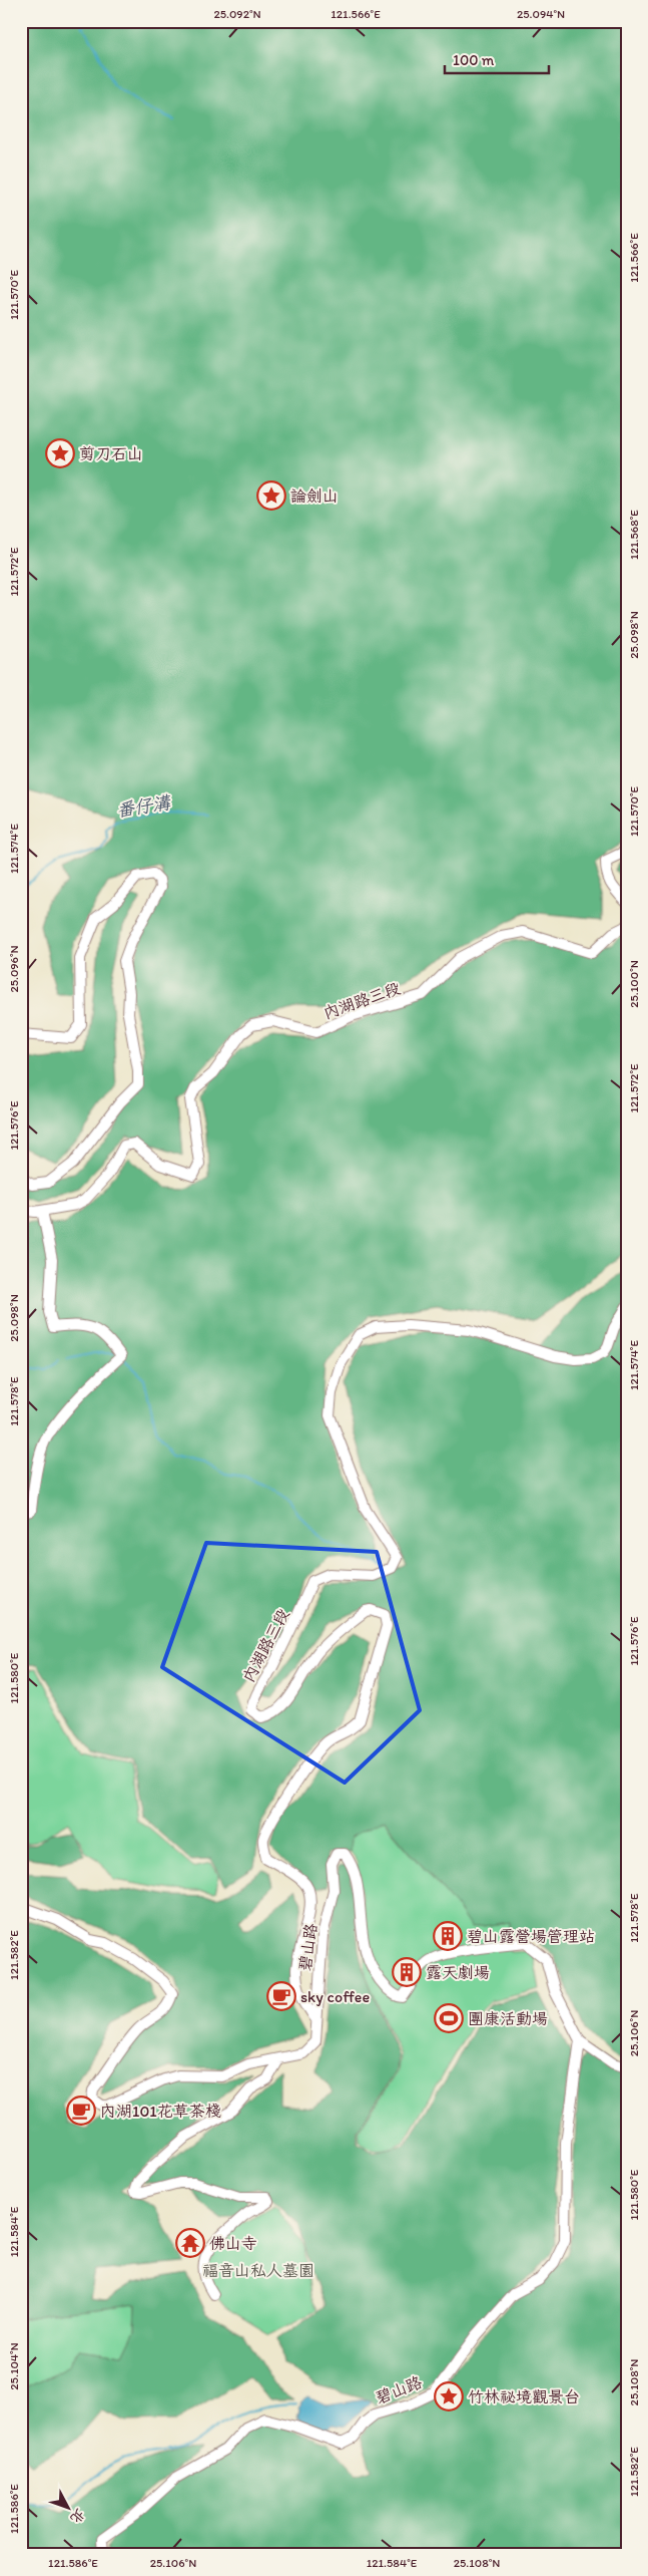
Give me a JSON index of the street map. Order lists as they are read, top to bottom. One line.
{"streets":{"street":["內湖路三段","碧山路"]},"crossings":[["內湖路三段","碧山路"]],"water":["番仔溝"],"parks":["福音山私人墓園"],"places":{"place":["剪刀石山","論劍山","竹林祕境觀景台"],"building":["碧山露營場管理站","露天劇場"],"cafe":["sky coffee","內湖101花草茶棧"],"sports":["團康活動場"],"temple":["佛山寺"]},"scale_bar":"100 m","north":"bottom right","coordinates":["25.092°N","121.566°E","25.094°N","121.570°E","121.568°E","121.572°E","25.098°N","121.574°E","25.096°N","25.100°N","121.576°E","121.578°E","121.580°E","121.582°E","25.106°N","121.584°E","25.104°N","25.108°N","121.586°E"]}
